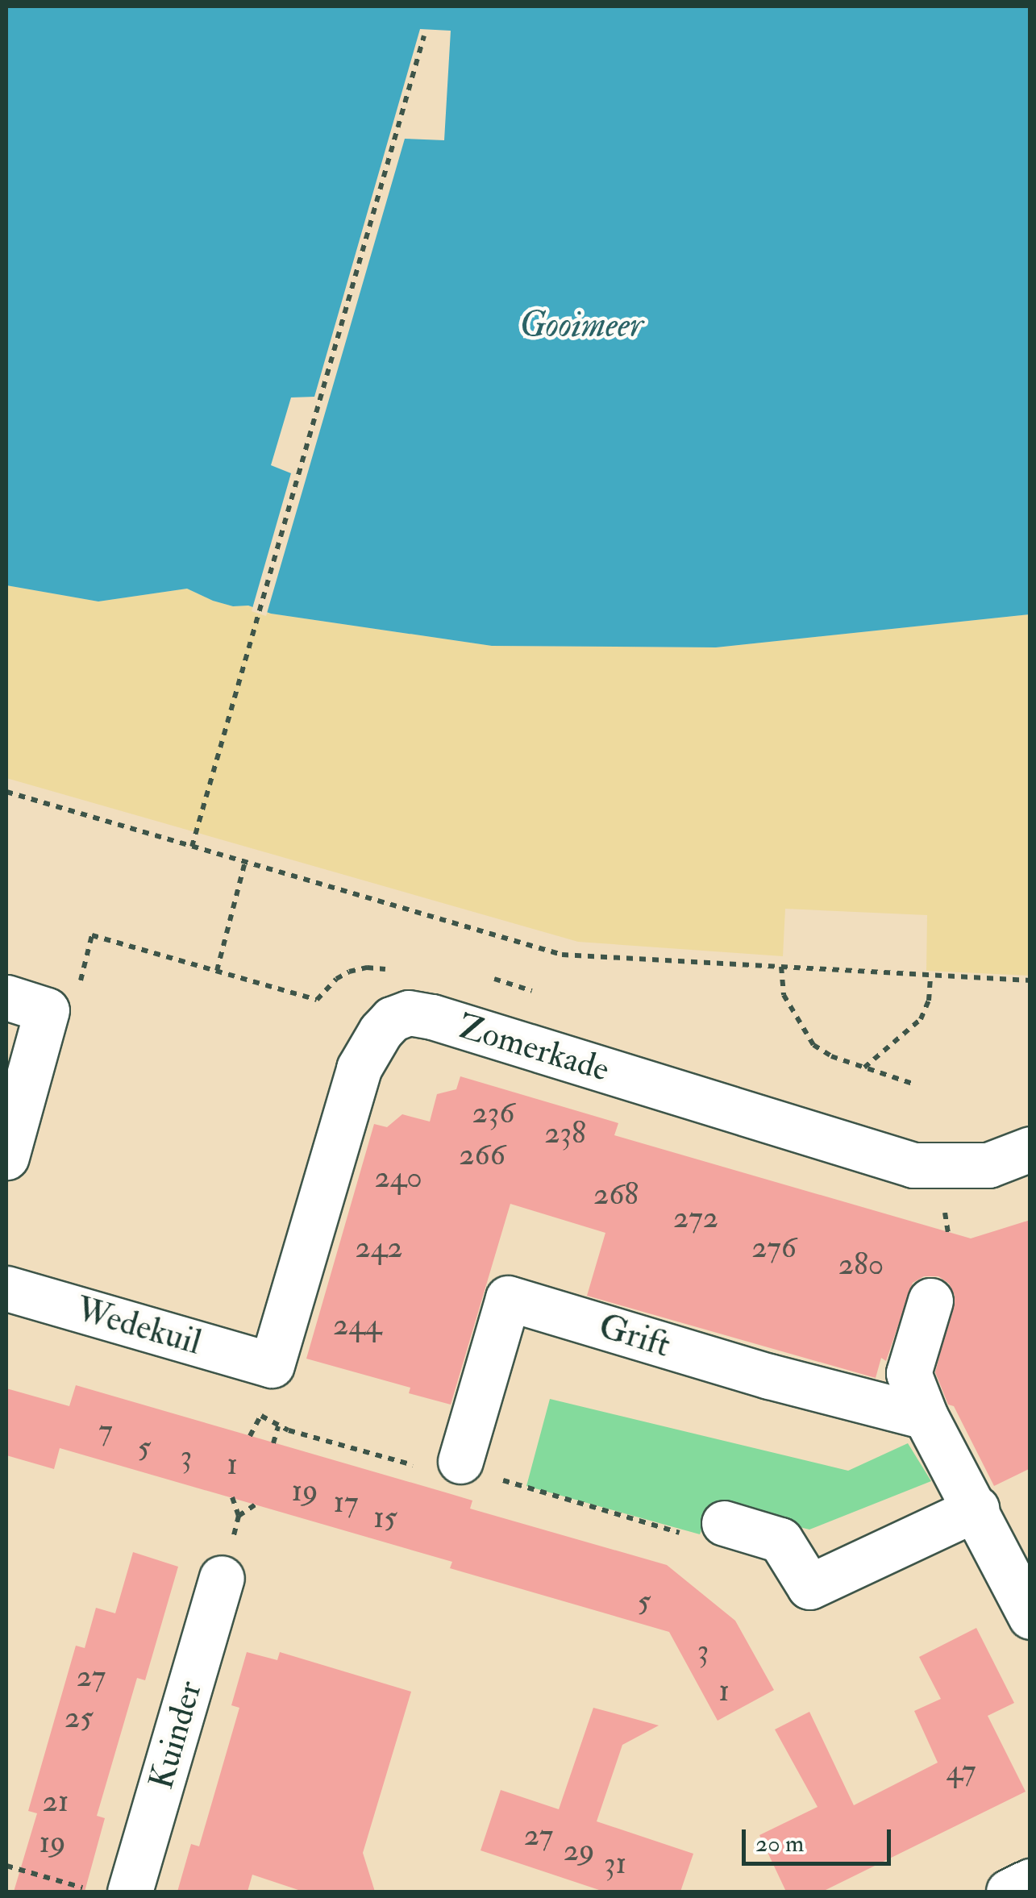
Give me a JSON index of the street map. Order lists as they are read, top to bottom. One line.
{"streets":{"street":["Zomerkade","Wedekuil","Grift","Kuinder"]},"crossings":[["Zomerkade","Wedekuil"]],"water":["Gooimeer"],"house_numbers":["236","238","266","240","268","272","242","276","280","244","7","5","3","1","19","17","15","5","3","27","1","25","47","21","27","19","29","31"],"scale_bar":"20 m"}
